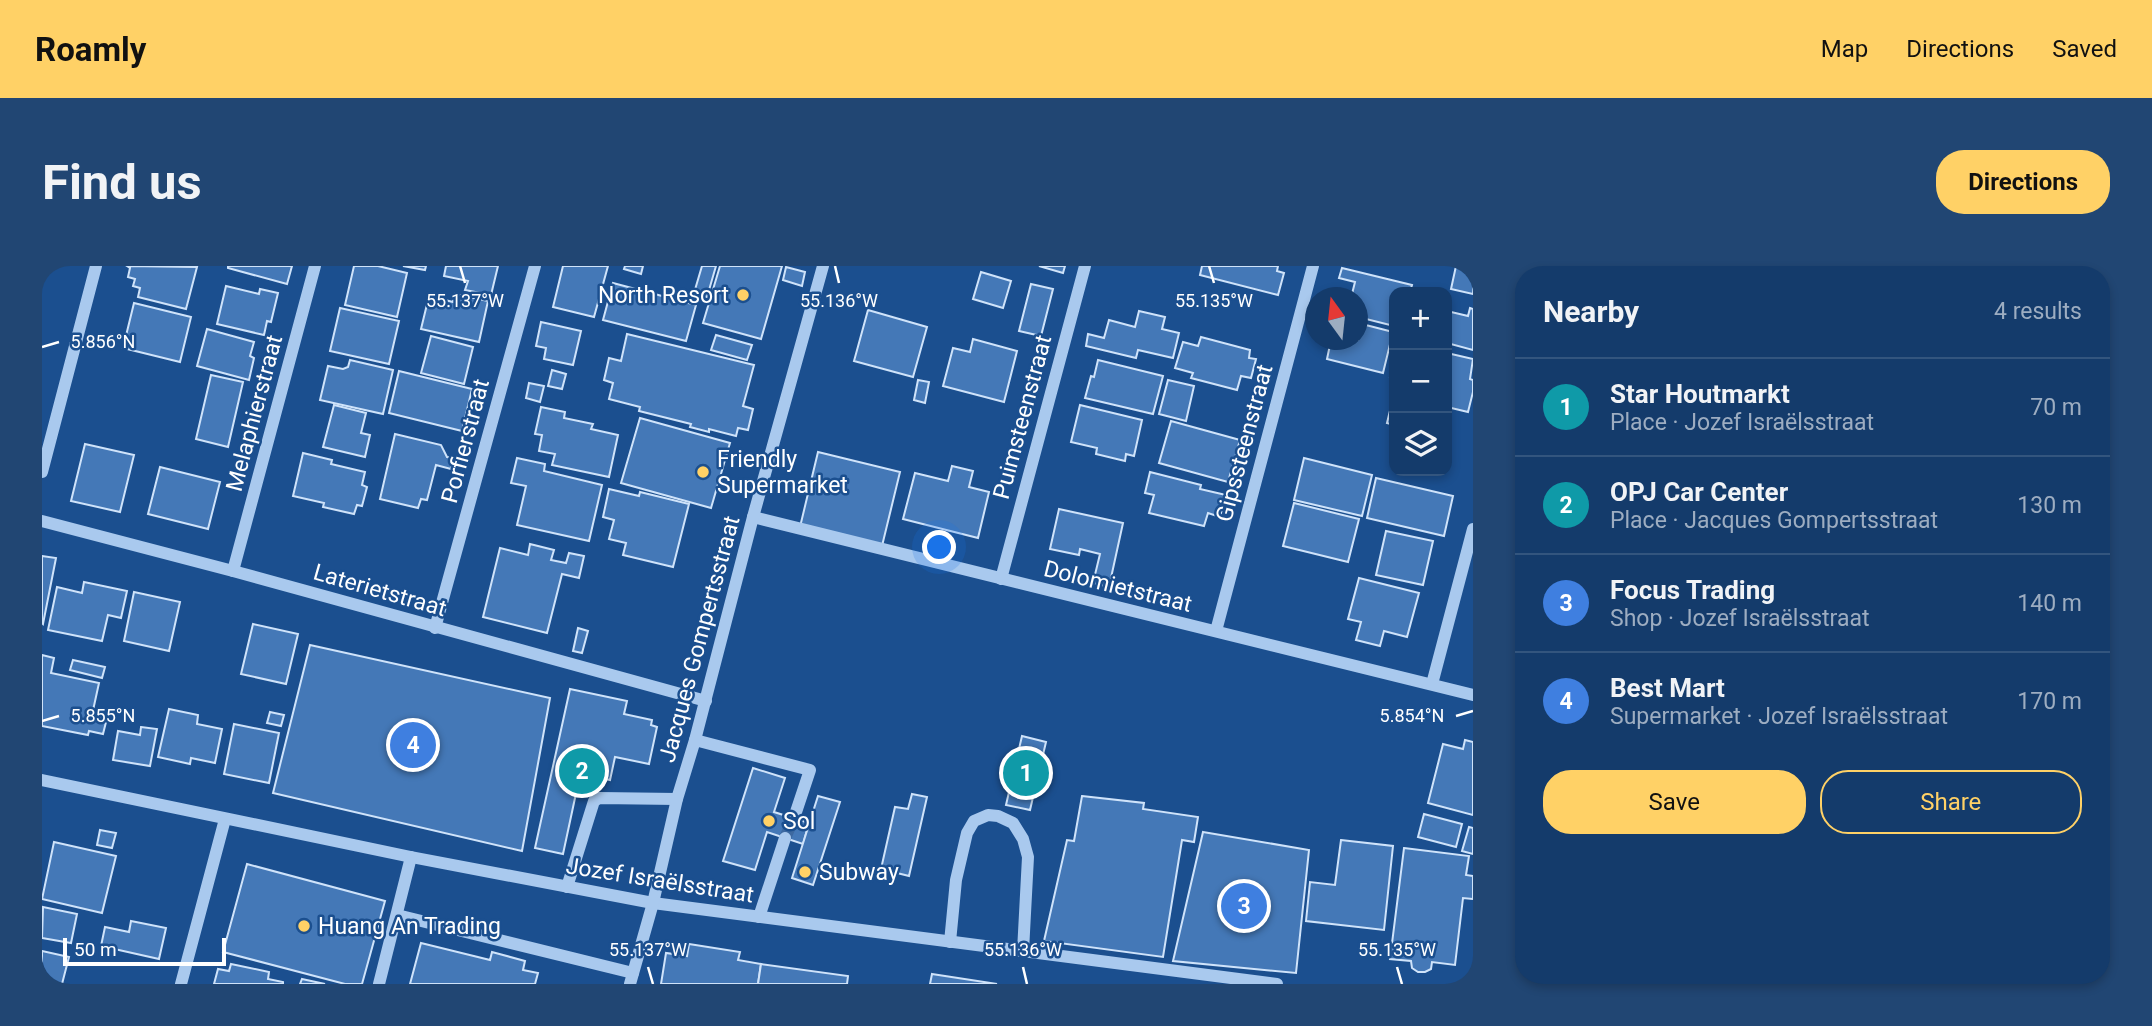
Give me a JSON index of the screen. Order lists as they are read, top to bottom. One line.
{"streets":{"street":["Melaphierstraat","Puimsteenstraat","Porfierstraat","Gipssteenstraat","Dolomietstraat","Laterietstraat","Jacques Gompertsstraat","Jozef Israëlsstraat"]},"crossings":[["Melaphierstraat","Laterietstraat"],["Puimsteenstraat","Dolomietstraat"],["Porfierstraat","Laterietstraat"],["Gipssteenstraat","Dolomietstraat"],["Dolomietstraat","Jacques Gompertsstraat"],["Laterietstraat","Jacques Gompertsstraat"],["Jacques Gompertsstraat","Jozef Israëlsstraat"]],"places":["North Resort","Friendly Supermarket","Sol","Subway","Huang An Trading"],"scale_bar":"50 m","north":"top","page":{"header":"Roamly","nav":["Map","Directions","Saved"],"buttons":["Directions",["Save","Share"]],"title":"Find us","heading":["Nearby","4 results"],"map_buttons":["+","−"],"list":[{"mark":"1","name":"Star Houtmarkt","note":"Place · Jozef Israëlsstraat","value":"70 m"},{"mark":"2","name":"OPJ Car Center","note":"Place · Jacques Gompertsstraat","value":"130 m"},{"mark":"3","name":"Focus Trading","note":"Shop · Jozef Israëlsstraat","value":"140 m"},{"mark":"4","name":"Best Mart","note":"Supermarket · Jozef Israëlsstraat","value":"170 m"}],"pins":["4","2","1","3"],"scale":"50 m"},"coordinates":["55.136°W","55.137°W","55.135°W","5.856°N","5.854°N","5.855°N"]}
